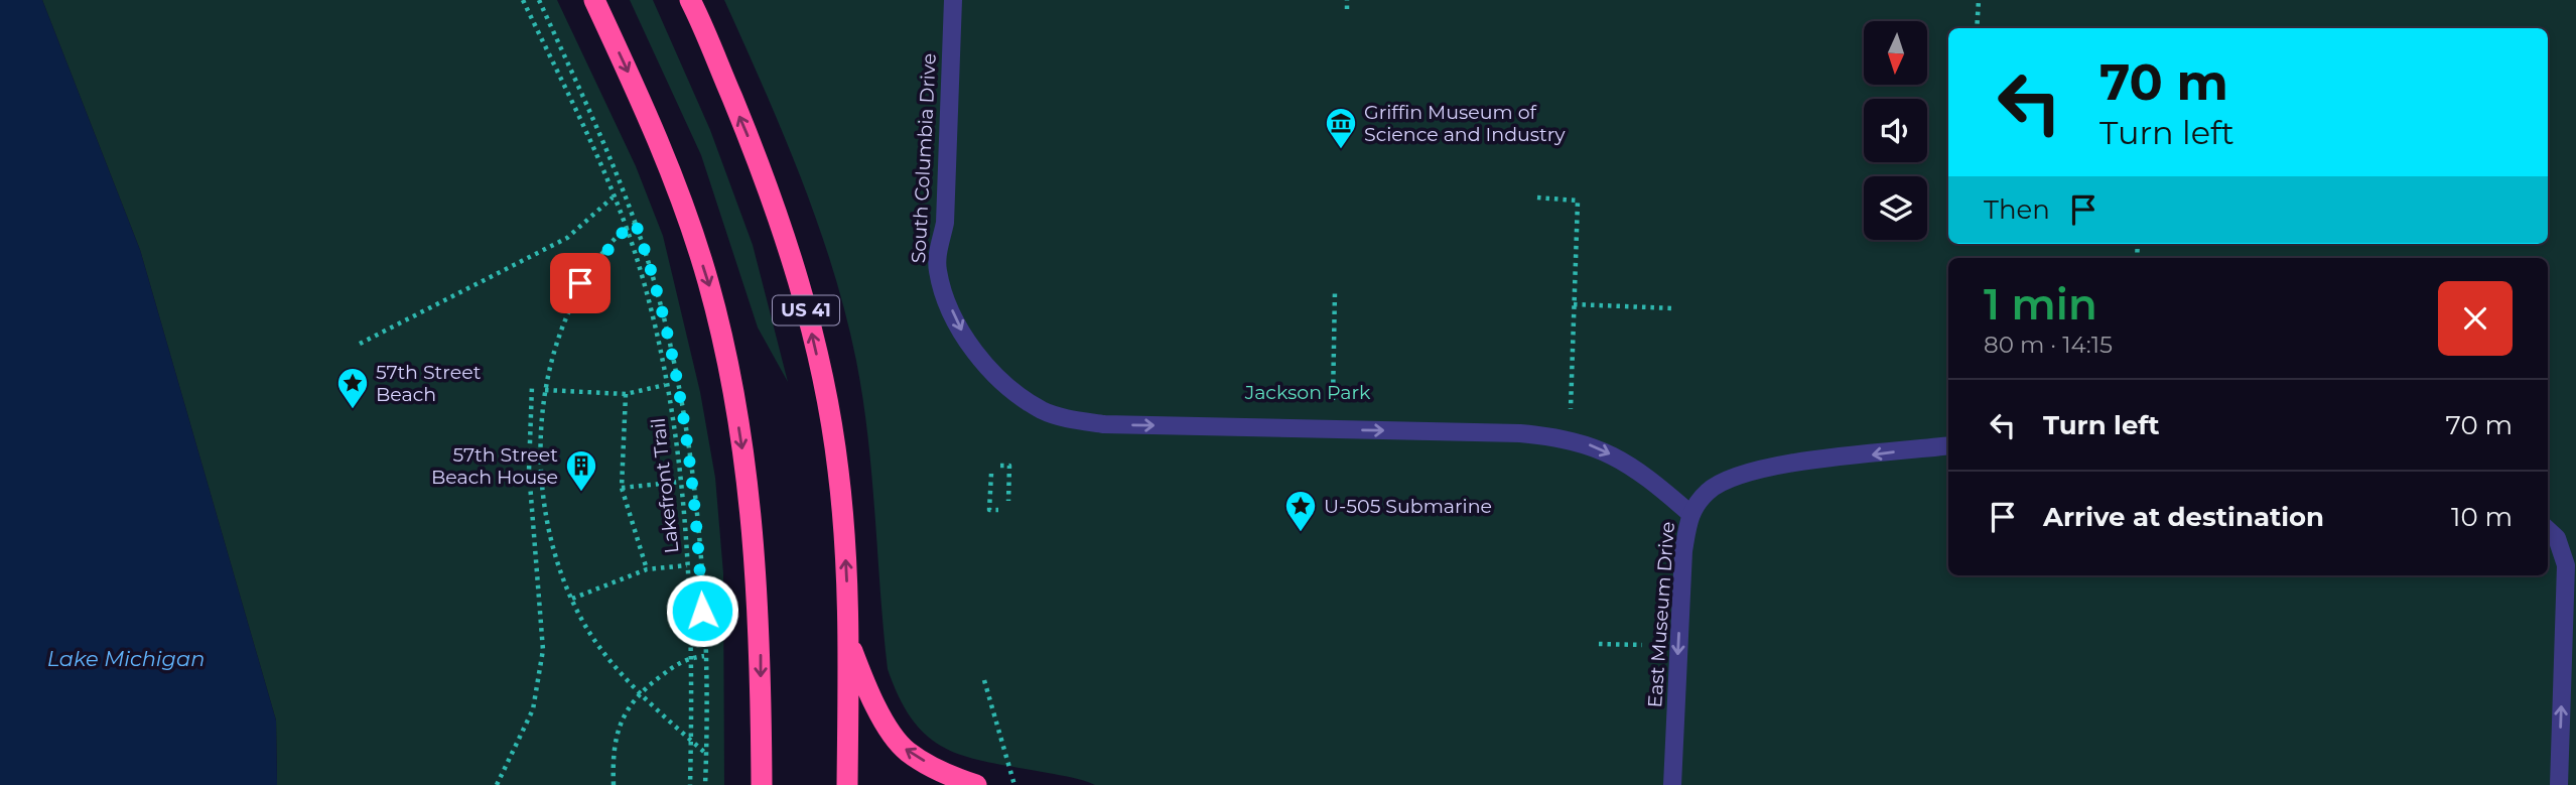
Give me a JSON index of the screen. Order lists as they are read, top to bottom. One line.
{"streets":{"highway":["US 41"],"street":["South Columbia Drive","East Museum Drive"],"path":["Lakefront Trail"]},"crossings":[["South Columbia Drive","East Museum Drive"]],"water":["Lake Michigan"],"parks":["Jackson Park"],"places":{"museum":["Griffin Museum of Science and Industry"],"place":["57th Street Beach","U-505 Submarine"],"building":["57th Street Beach House"]},"north":"bottom","page":{"turn":["70 m","Turn left"],"then":"Then","heading":["1 min","80 m · 14:15"],"list":[{"name":"Turn left","value":"70 m"},{"name":"Arrive at destination","value":"10 m"}]}}
